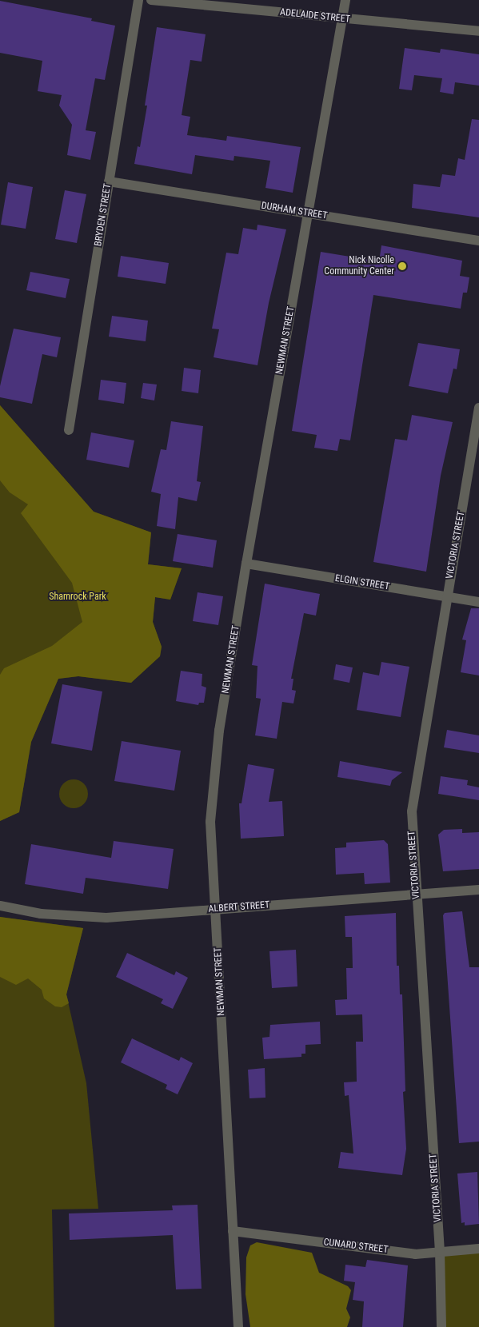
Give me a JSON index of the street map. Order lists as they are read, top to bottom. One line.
{"streets":{"street":["ADELAIDE STREET","DURHAM STREET","BRYDEN STREET","NEWMAN STREET","VICTORIA STREET","ELGIN STREET","ALBERT STREET","CUNARD STREET"]},"crossings":[["ADELAIDE STREET","NEWMAN STREET"],["DURHAM STREET","BRYDEN STREET"],["DURHAM STREET","NEWMAN STREET"],["NEWMAN STREET","ELGIN STREET"],["NEWMAN STREET","ALBERT STREET"],["NEWMAN STREET","CUNARD STREET"],["VICTORIA STREET","ELGIN STREET"],["VICTORIA STREET","ALBERT STREET"],["VICTORIA STREET","CUNARD STREET"]],"parks":["Shamrock Park"],"places":["Nick Nicolle Community Center"]}
